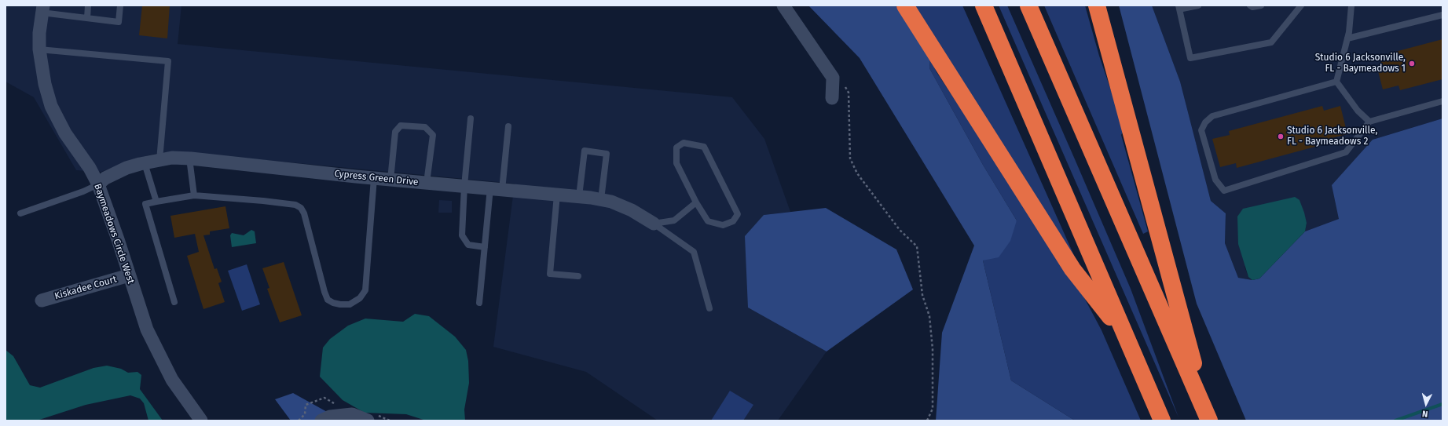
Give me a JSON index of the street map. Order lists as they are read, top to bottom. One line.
{"streets":{"street":["Cypress Green Drive","Baymeadows Circle West","Kiskadee Court"]},"crossings":[["Cypress Green Drive","Baymeadows Circle West"],["Baymeadows Circle West","Kiskadee Court"]],"places":["Studio 6 Jacksonville, FL - Baymeadows 1","Studio 6 Jacksonville, FL - Baymeadows 2"],"north":"bottom"}
